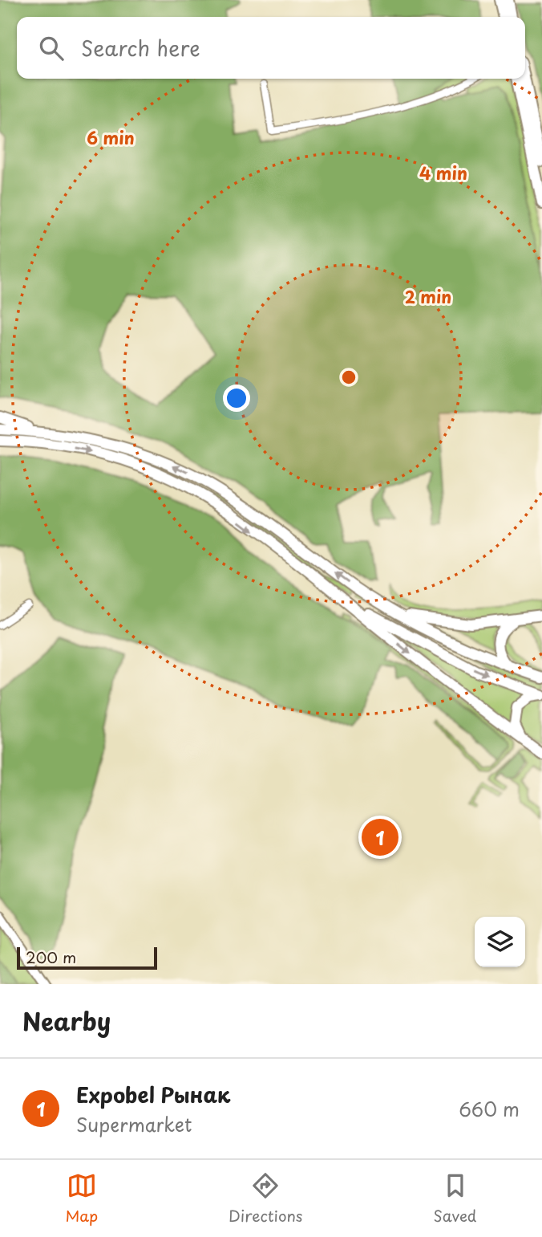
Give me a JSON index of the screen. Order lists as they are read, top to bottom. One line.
{"scale_bar":"200 m","page":{"search":"Search here","pins":"1","scale":"200 m","heading":"Nearby","list":[{"mark":"1","name":"Expobel Рынак","note":"Supermarket","value":"660 m"}],"nav":["Map","Directions","Saved"]},"rings":["6 min","4 min","2 min"]}
